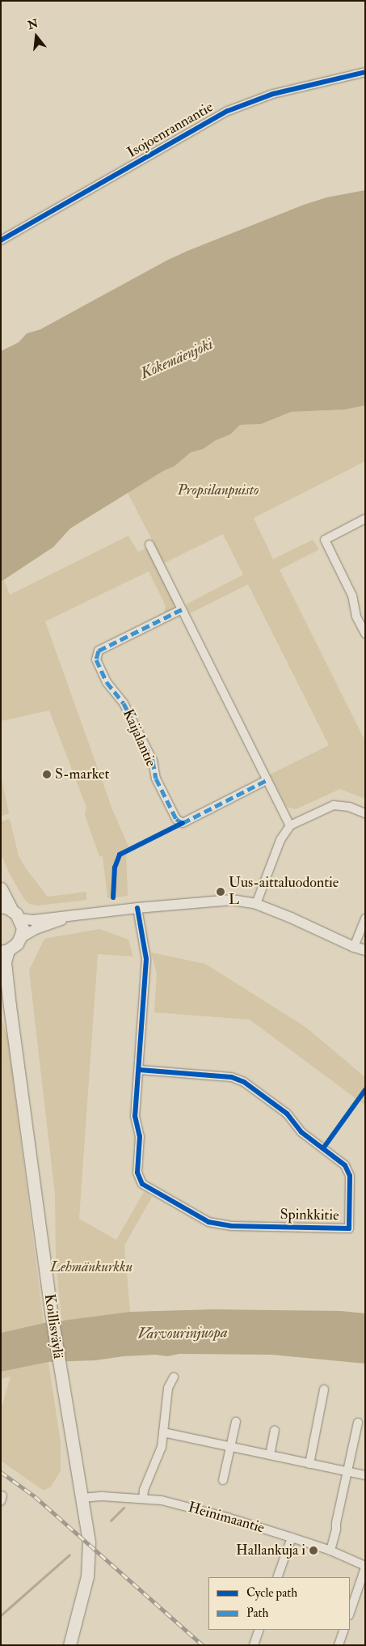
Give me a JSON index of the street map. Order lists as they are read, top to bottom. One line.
{"streets":{"main road":["Koillisväylä"],"street":["Isojoenrannantie","Kaijalantie","Spinkkitie","Heinimaantie"]},"crossings":[["Koillisväylä","Heinimaantie"]],"water":["Kokemäenjoki","Varvourinjuopa"],"parks":["Propsilanpuisto","Lehmänkurkku"],"places":["S-market","Uus-aittaluodontie L","Hallankuja i"],"legend":["Cycle path","Path"],"north":"top"}
